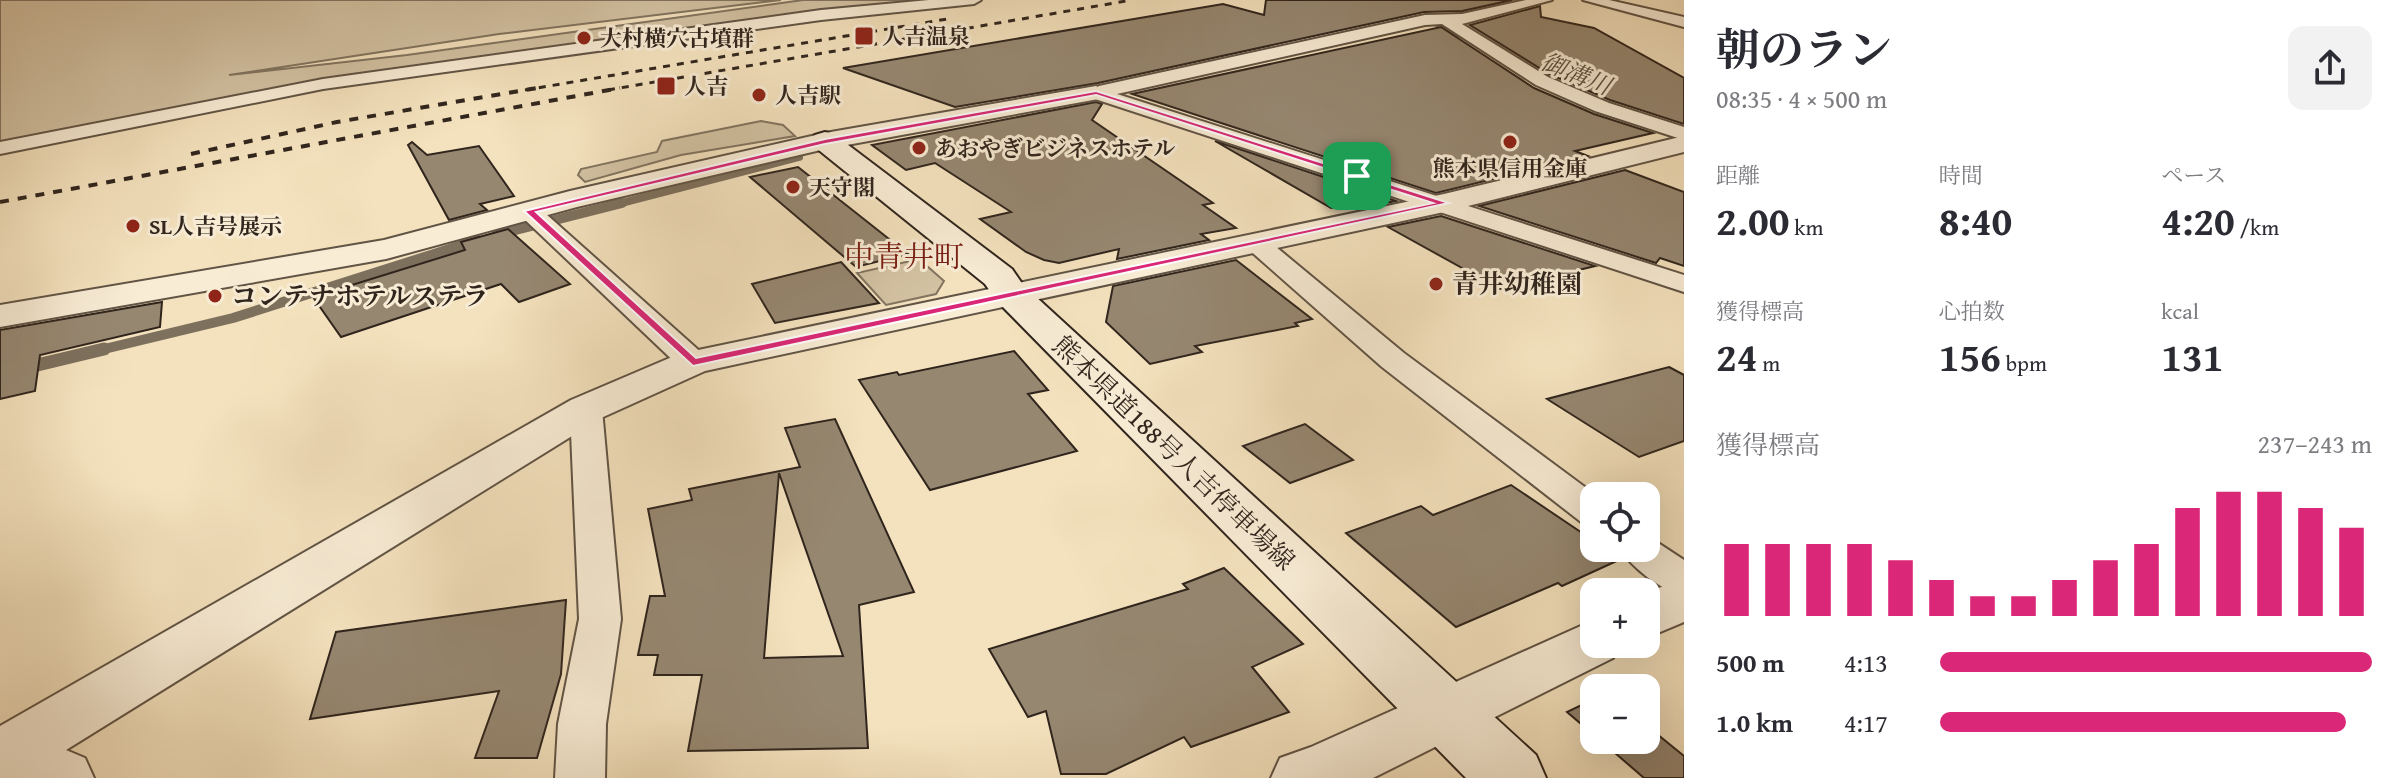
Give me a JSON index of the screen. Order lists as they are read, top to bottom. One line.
{"streets":{"main road":["熊本県道188号人吉停車場線"]},"districts":["中青井町"],"water":["御溝川"],"places":{"transit":["人吉温泉","人吉"],"other":["大村横穴古墳群","人吉駅","熊本県信用金庫","あおやぎビジネスホテル","天守閣","SL人吉号展示","青井幼稚園","コンテナホテルステラ"]},"page":{"heading":["朝のラン","08:35 · 4 × 500 m"],"stats":[["距離","2.00 km"],["時間","8:40"],["ペース","4:20 /km"],["獲得標高","24 m"],["心拍数","156 bpm"],["kcal","131"]],"chart":["獲得標高","237–243 m"],"map_buttons":["+","−"],"list":[{"name":"500 m","note":"4:13"},{"name":"1.0 km","note":"4:17"}]}}
